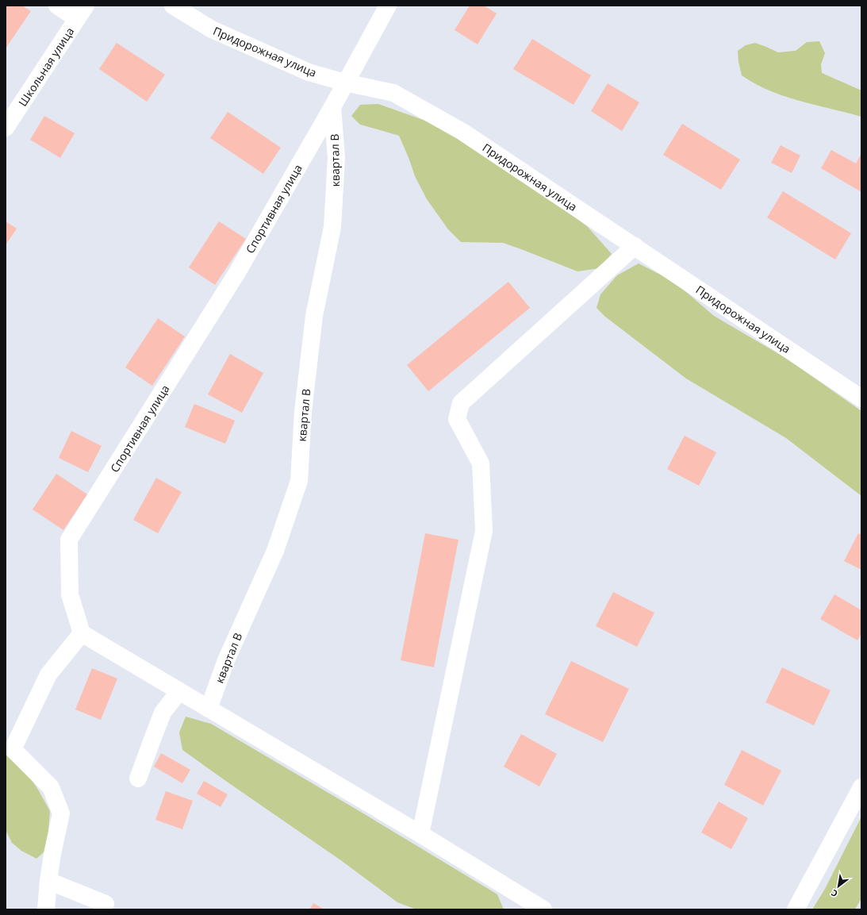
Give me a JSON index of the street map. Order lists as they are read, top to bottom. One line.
{"streets":{"street":["Придорожная улица","Школьная улица","квартал В","Спортивная улица"]},"crossings":[["Придорожная улица","Спортивная улица"],["квартал В","Спортивная улица"]],"north":"bottom left"}
